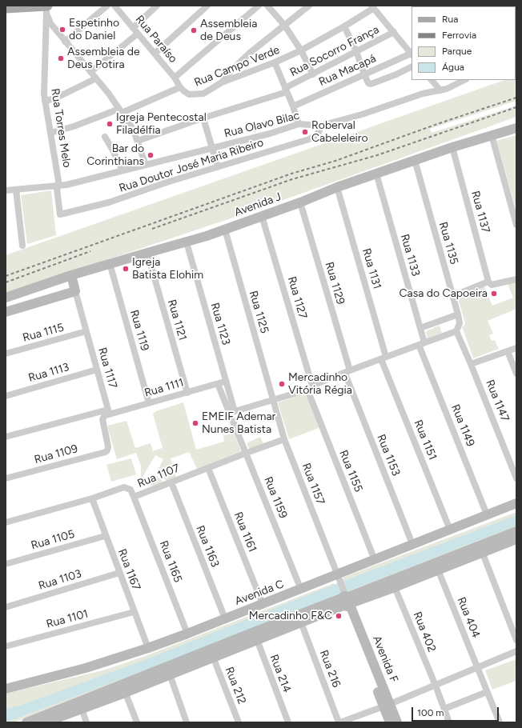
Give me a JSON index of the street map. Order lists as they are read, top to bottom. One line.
{"streets":{"street":["Rua Paraíso","Rua Socorro França","Rua Campo Verde","Rua Macapá","Rua Olavo Bilac","Rua Torres Melo","Rua Doutor José Maria Ribeiro","Avenida J","Rua 1137","Rua 1135","Rua 1133","Rua 1131","Rua 1129","Rua 1127","Rua 1125","Rua 1121","Rua 1123","Rua 1119","Rua 1115","Rua 1117","Rua 1113","Rua 1111","Rua 1147","Rua 1149","Rua 1151","Rua 1109","Rua 1153","Rua 1155","Rua 1107","Rua 1157","Rua 1159","Rua 1161","Rua 1105","Rua 1163","Rua 1165","Rua 1167","Rua 1103","Avenida C","Rua 404","Rua 1101","Rua 402","Avenida F","Rua 216","Rua 214","Rua 212"]},"crossings":[["Rua Paraíso","Rua Campo Verde"],["Rua Campo Verde","Rua Torres Melo"],["Rua Olavo Bilac","Rua Torres Melo"],["Rua Olavo Bilac","Rua Doutor José Maria Ribeiro"],["Rua Torres Melo","Rua Doutor José Maria Ribeiro"],["Avenida J","Rua 1137"],["Avenida J","Rua 1135"],["Avenida J","Rua 1133"],["Avenida J","Rua 1131"],["Avenida J","Rua 1129"],["Avenida J","Rua 1127"],["Avenida J","Rua 1125"],["Avenida J","Rua 1121"],["Avenida J","Rua 1123"],["Avenida J","Rua 1119"],["Rua 1135","Rua 1147"],["Rua 1133","Rua 1149"],["Rua 1131","Rua 1151"],["Rua 1129","Rua 1153"],["Rua 1127","Rua 1155"],["Rua 1125","Rua 1157"],["Rua 1121","Rua 1111"],["Rua 1123","Rua 1111"],["Rua 1123","Rua 1159"],["Rua 1119","Rua 1111"],["Rua 1115","Rua 1117"],["Rua 1117","Rua 1113"],["Rua 1117","Rua 1111"],["Rua 1117","Rua 1109"],["Rua 1111","Rua 1109"],["Rua 1111","Rua 1159"],["Rua 1149","Avenida C"],["Rua 1151","Avenida C"],["Rua 1153","Avenida C"],["Rua 1155","Avenida C"],["Rua 1107","Rua 1157"],["Rua 1107","Rua 1159"],["Rua 1107","Rua 1161"],["Rua 1107","Rua 1163"],["Rua 1107","Rua 1165"],["Rua 1107","Rua 1167"],["Rua 1157","Avenida C"],["Rua 1157","Avenida F"],["Rua 1159","Avenida C"],["Rua 1161","Avenida C"],["Rua 1105","Rua 1167"],["Rua 1163","Avenida C"],["Rua 1165","Avenida C"],["Rua 1167","Rua 1103"],["Rua 1167","Avenida C"],["Rua 1167","Rua 1101"]],"places":["Espetinho do Daniel","Assembleia de Deus","Assembleia de Deus Potira","Igreja Pentecostal Filadélfia","Roberval Cabeleleiro","Bar do Corinthians","Igreja Batista Elohim","Casa do Capoeira","Mercadinho Vitória Régia","EMEIF Ademar Nunes Batista","Mercadinho F&C"],"legend":["Rua","Ferrovia","Parque","Água"],"scale_bar":"100 m"}
